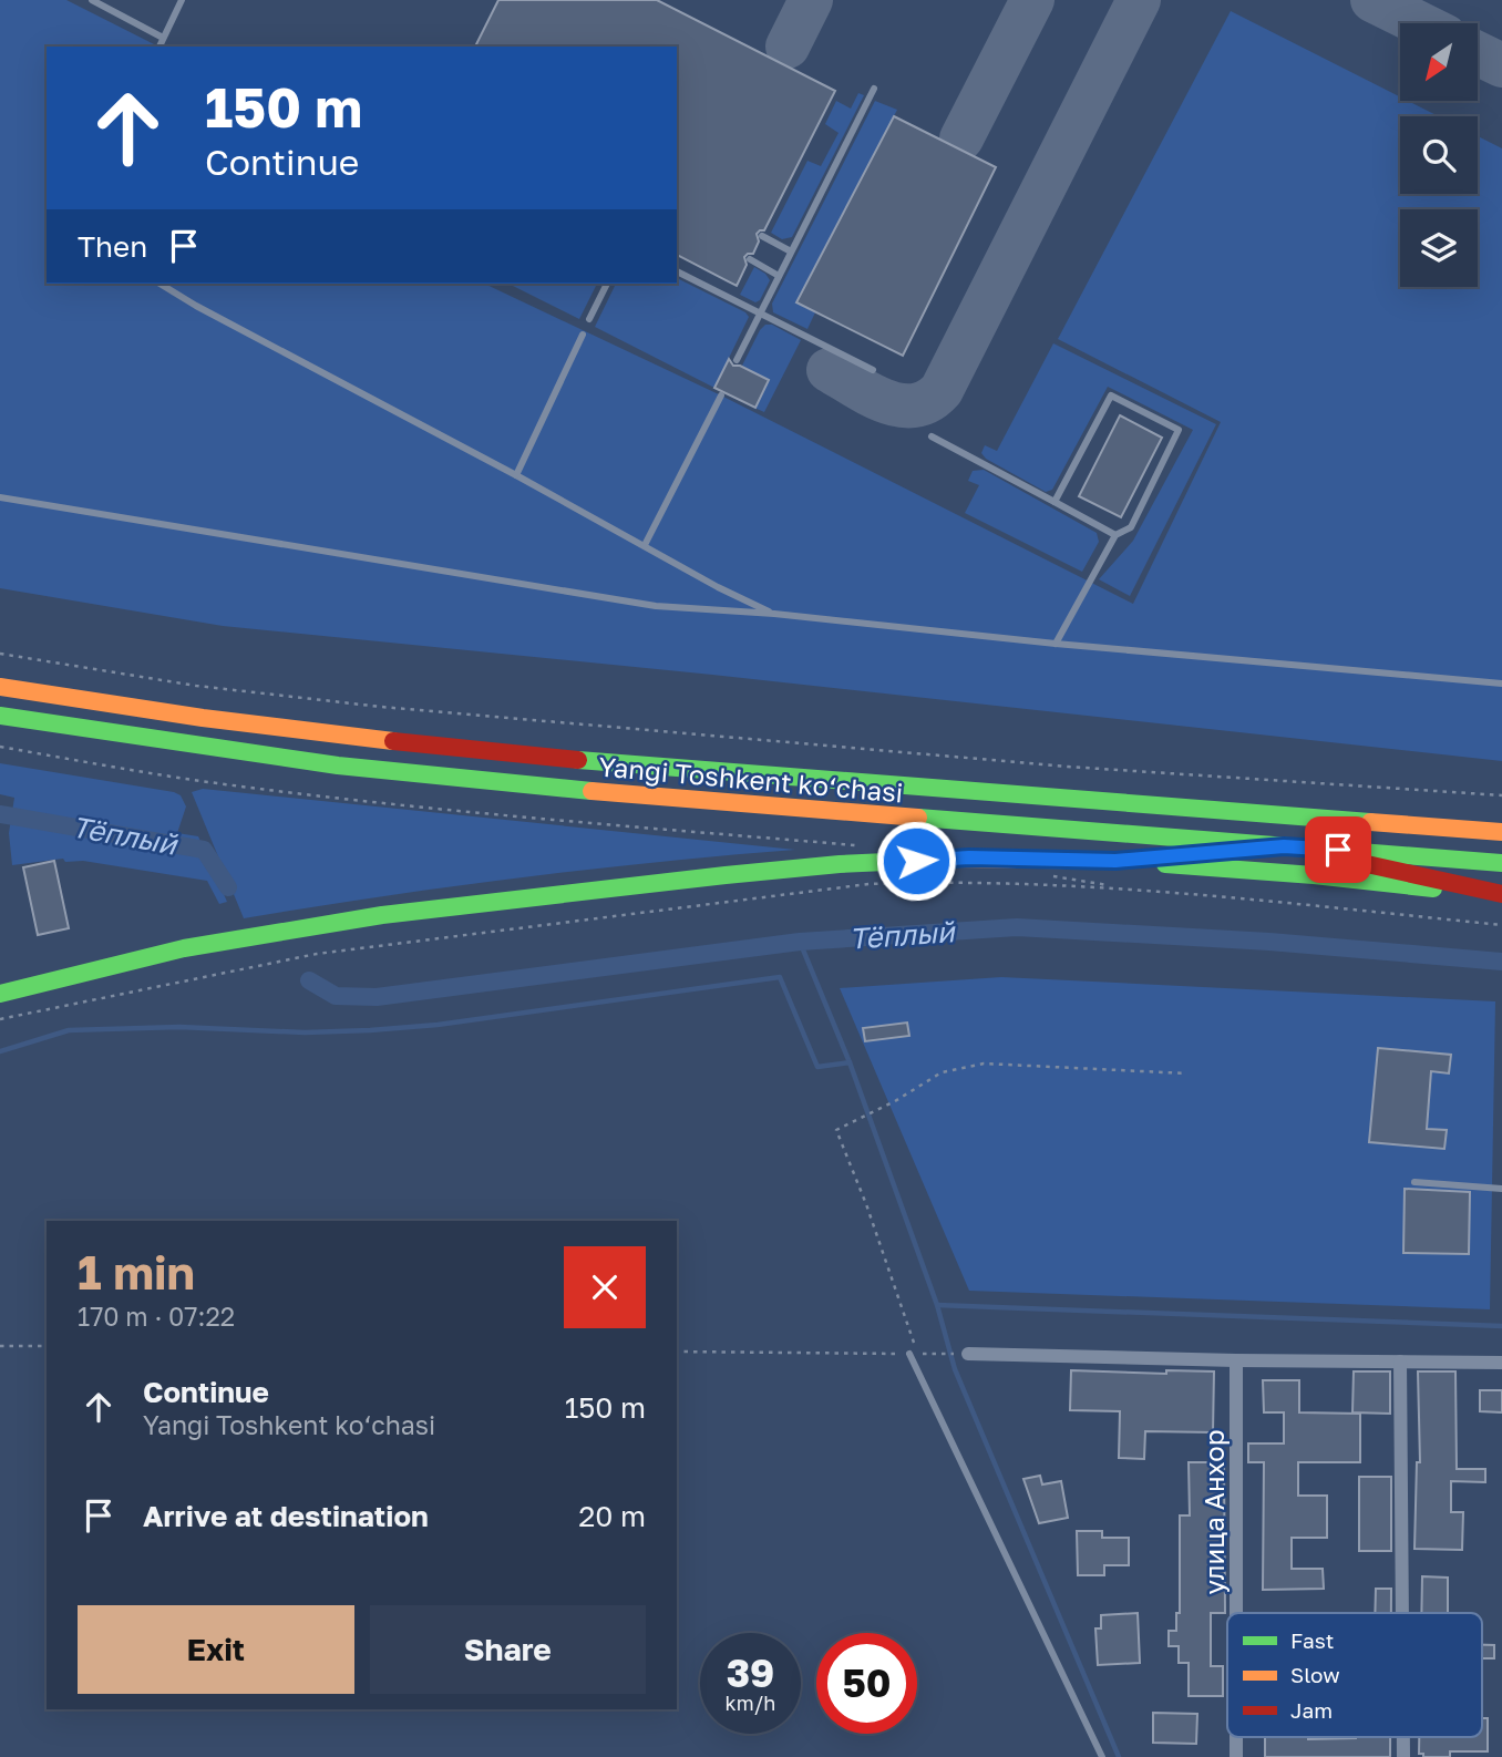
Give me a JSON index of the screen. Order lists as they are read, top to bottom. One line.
{"streets":{"main road":["Yangi Toshkent ko‘chasi"],"street":["улица Анхор"]},"water":["Тёплый"],"legend":["Fast","Slow","Jam"],"north":"bottom left","page":{"turn":["150 m","Continue"],"then":"Then","heading":["1 min","170 m · 07:22"],"list":[{"name":"Continue","note":"Yangi Toshkent ko‘chasi","value":"150 m"},{"name":"Arrive at destination","value":"20 m"}],"buttons":["Exit","Share"],"speed":"39 km/h","limit":"50"}}
